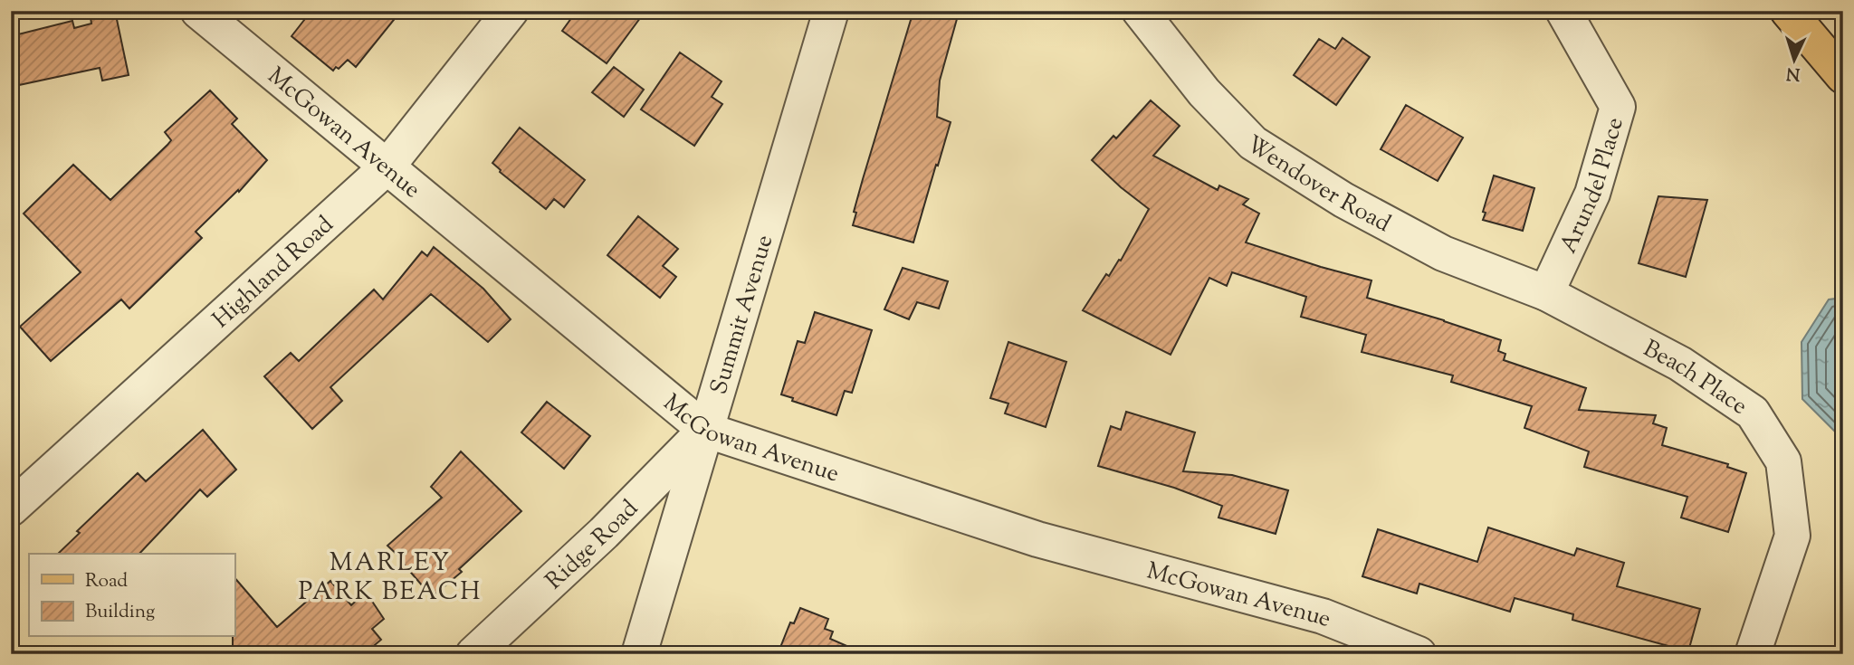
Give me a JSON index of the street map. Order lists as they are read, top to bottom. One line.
{"streets":{"street":["McGowan Avenue","Wendover Road","Arundel Place","Highland Road","Summit Avenue","Beach Place","Ridge Road"]},"crossings":[["McGowan Avenue","Highland Road"],["McGowan Avenue","Summit Avenue"],["McGowan Avenue","Ridge Road"],["Wendover Road","Arundel Place"],["Wendover Road","Beach Place"],["Arundel Place","Beach Place"],["Summit Avenue","Ridge Road"]],"districts":["MARLEY PARK BEACH"],"legend":["Road","Building"],"north":"bottom"}
